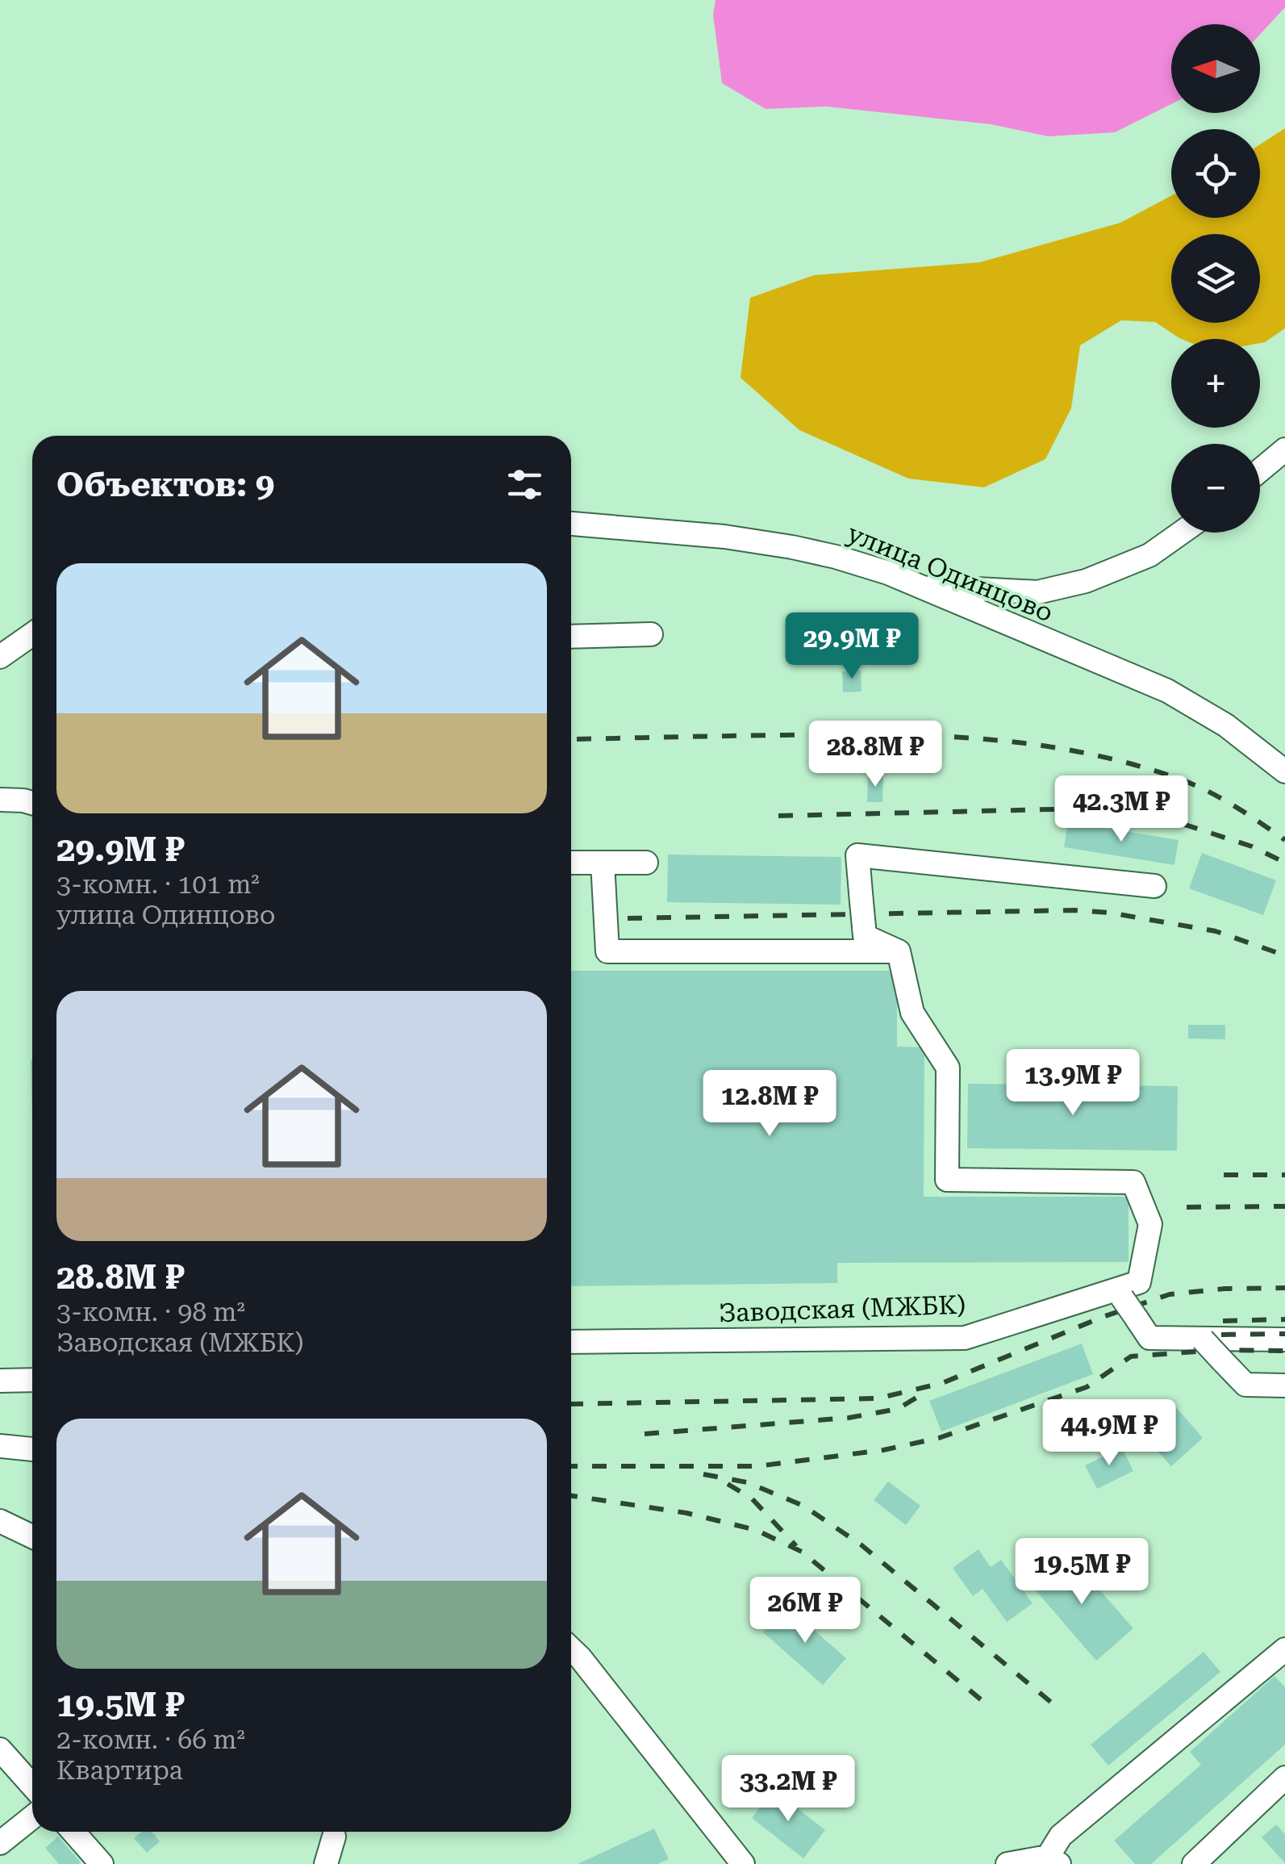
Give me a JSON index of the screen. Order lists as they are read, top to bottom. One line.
{"streets":{"street":["улица Одинцово","Заводская (МЖБК)"]},"north":"left","page":{"map_buttons":["+","−"],"heading":"Объектов: 9","list":[{"name":"29.9M ₽","note":"3-комн. · 101 m² · улица Одинцово"},{"name":"28.8M ₽","note":"3-комн. · 98 m² · Заводская (МЖБК)"},{"name":"19.5M ₽","note":"2-комн. · 66 m² · Квартира"}],"price":["29.9M ₽","28.8M ₽","42.3M ₽","13.9M ₽","12.8M ₽","44.9M ₽","19.5M ₽","26M ₽","33.2M ₽"]}}
